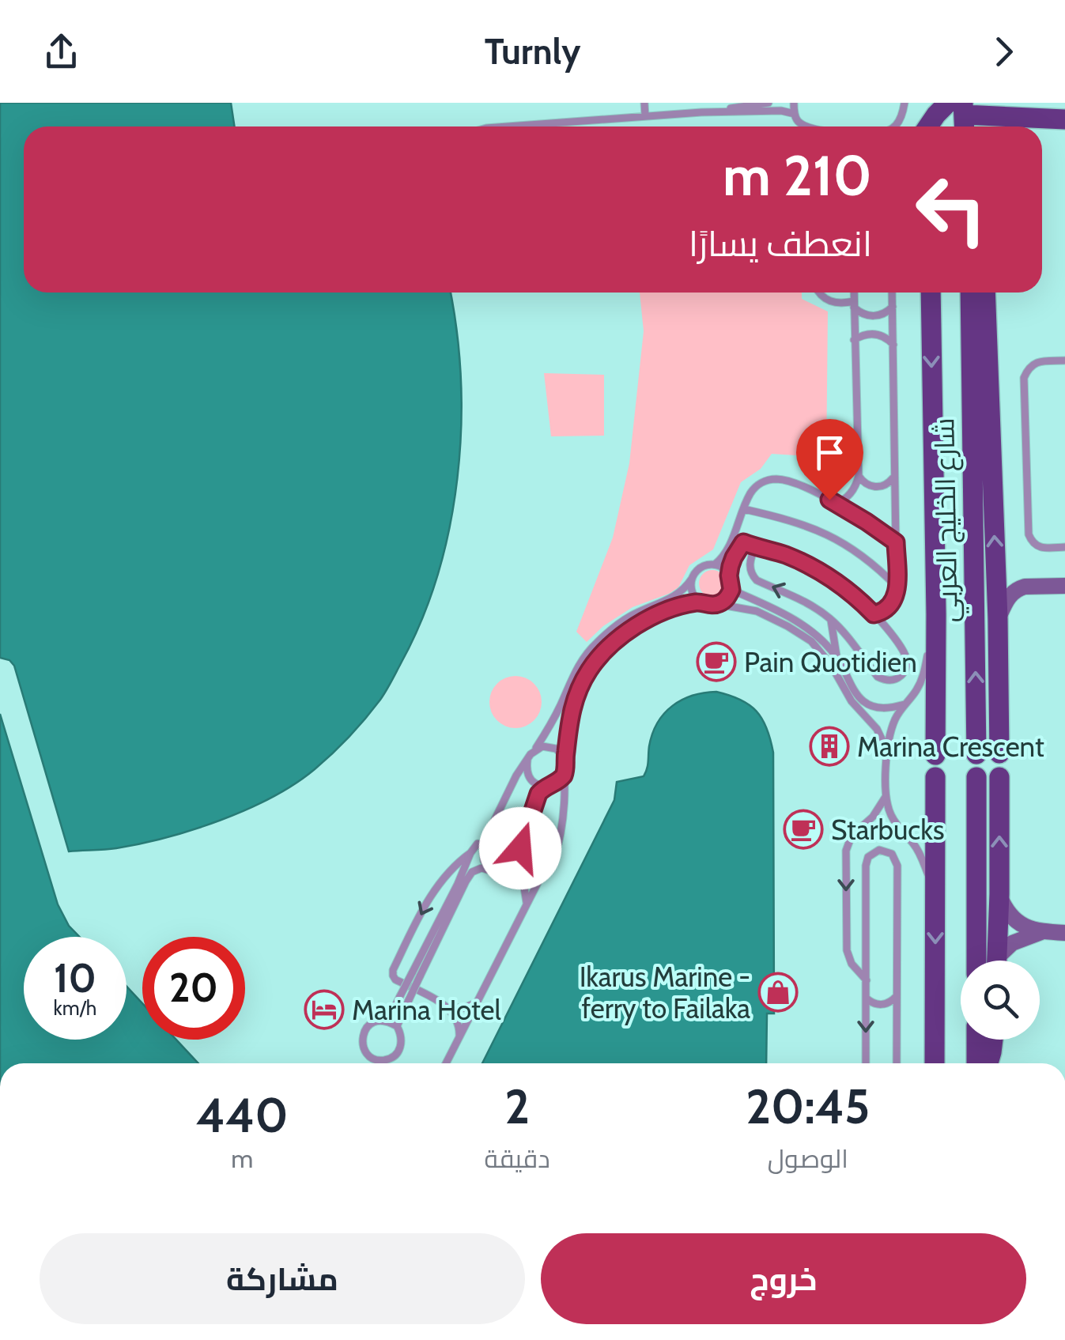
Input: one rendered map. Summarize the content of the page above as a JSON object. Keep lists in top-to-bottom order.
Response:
{
  "streets": {
    "main road": ["شارع الخليج العربي"]
  },
  "places": {
    "cafe": ["Pain Quotidien", "Starbucks"],
    "building": ["Marina Crescent"],
    "shop": ["Ikarus Marine - ferry to Failaka"],
    "hotel": ["Marina Hotel"]
  },
  "page": {
    "header": "Turnly",
    "turn": ["210 m", "انعطف يسارًا"],
    "speed": "10 km/h",
    "limit": "20",
    "eta": [
      "20:45",
      "الوصول",
      "2",
      "دقيقة",
      "440",
      "m"
    ],
    "buttons": ["خروج", "مشاركة"]
  }
}
